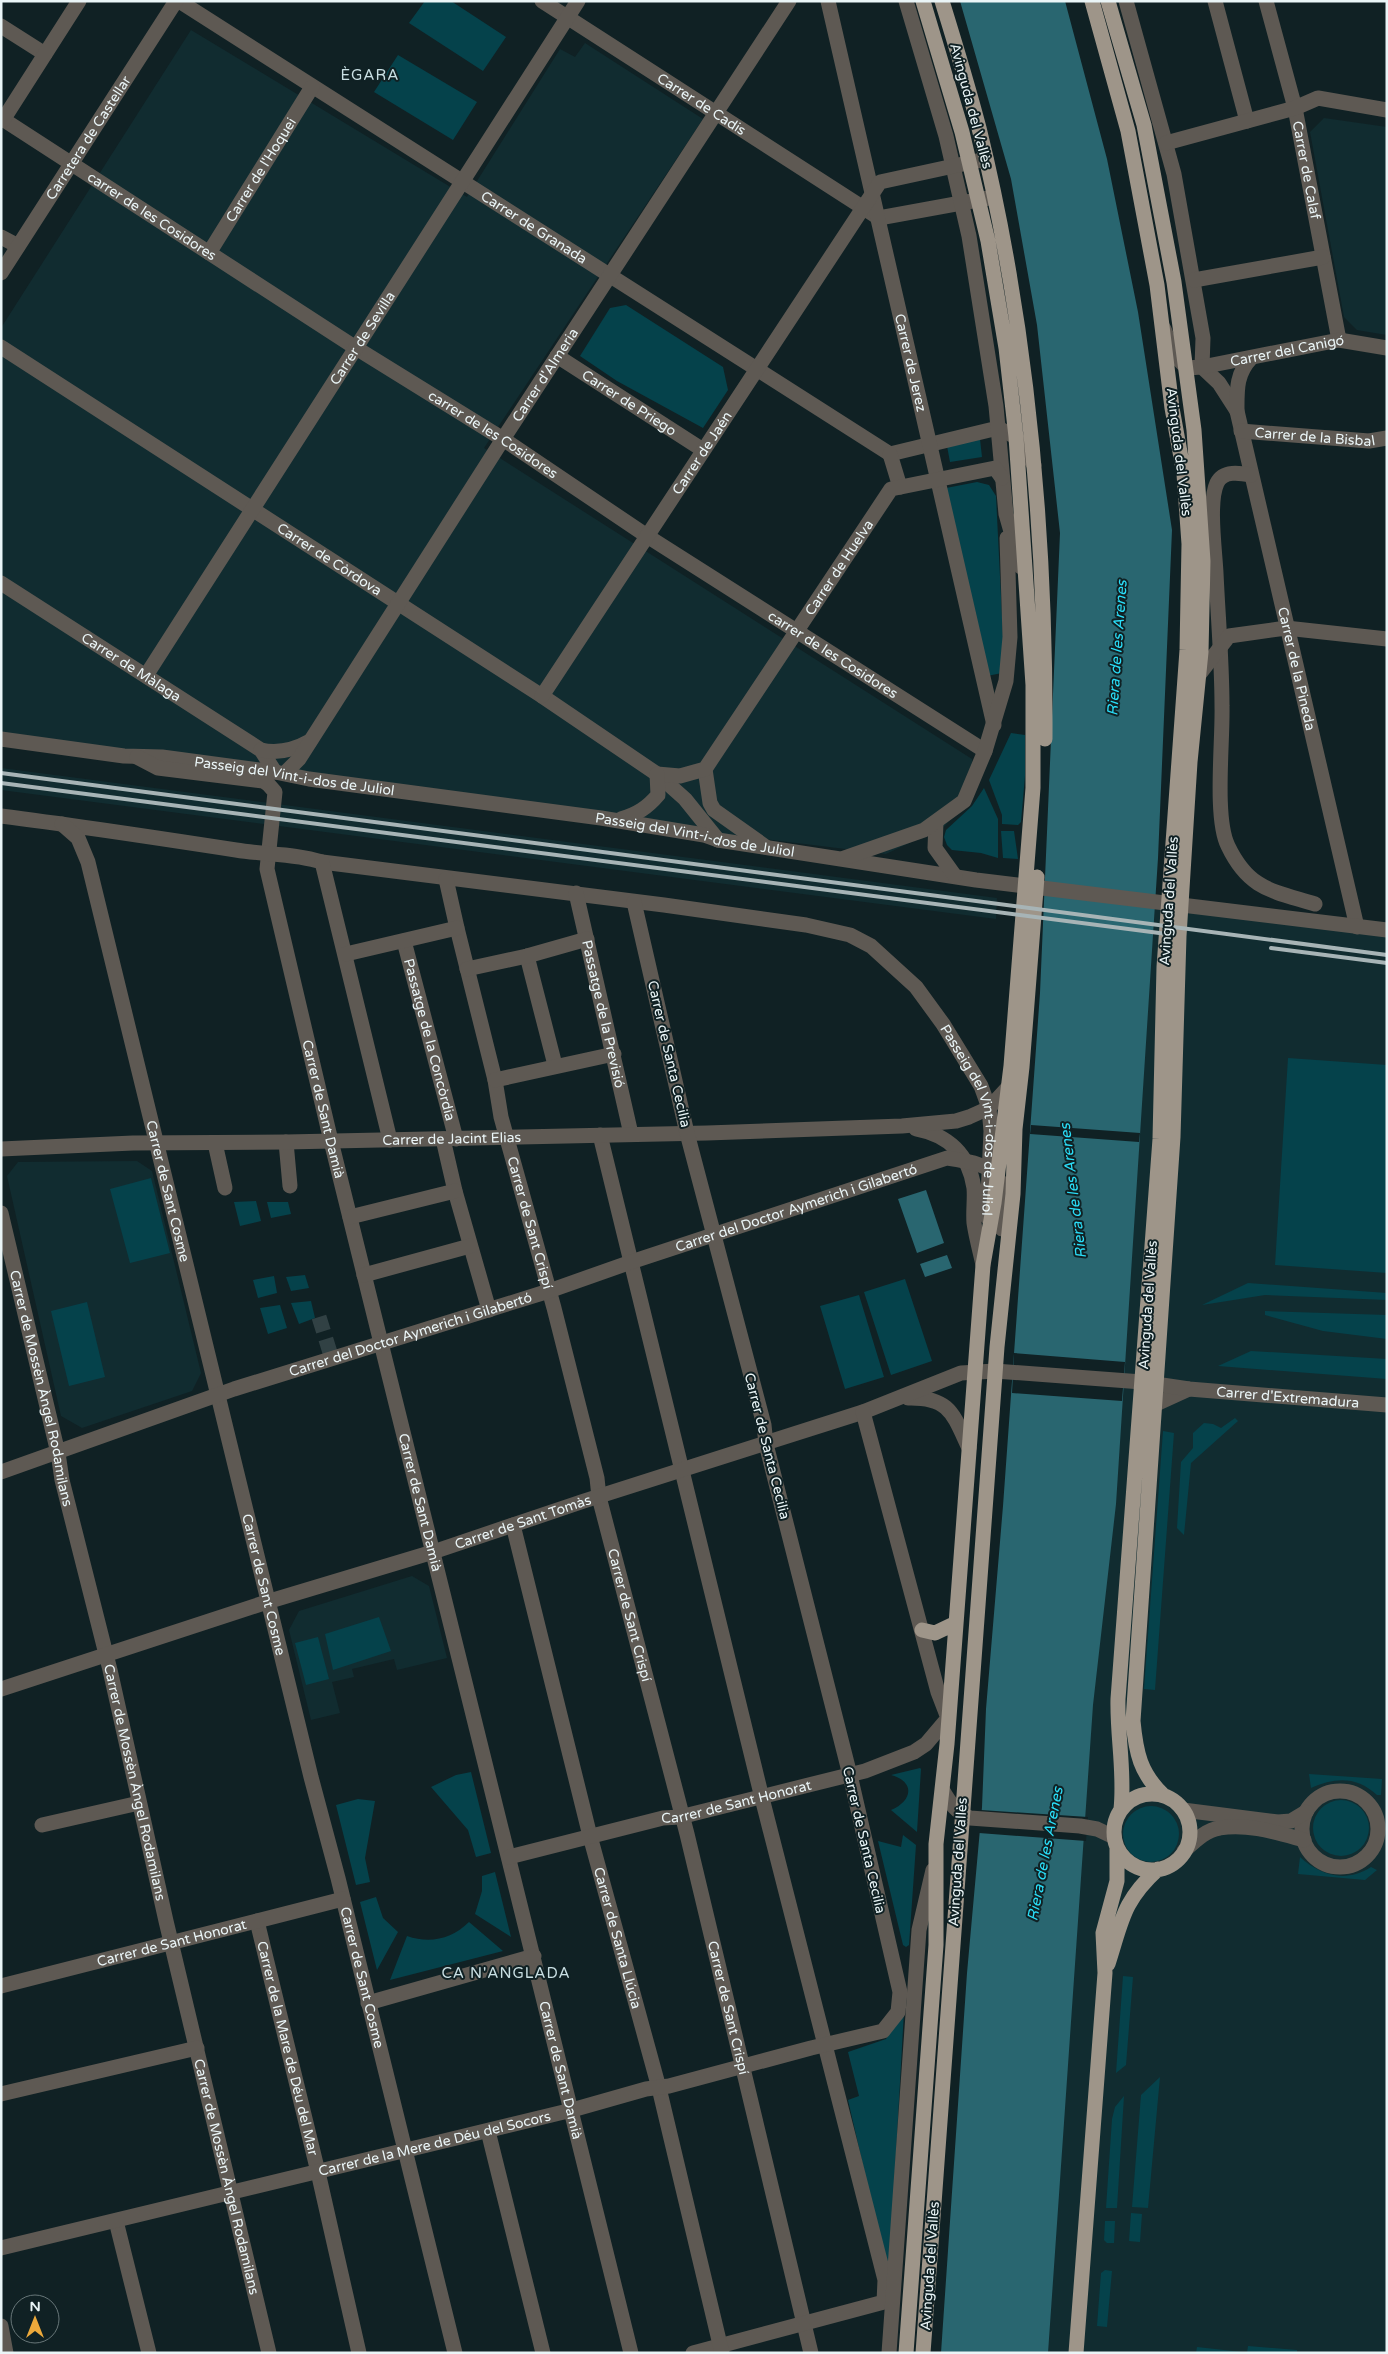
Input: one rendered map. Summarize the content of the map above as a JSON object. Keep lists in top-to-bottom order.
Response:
{
  "streets": {
    "main road": ["Avinguda del Vallès"],
    "street": [
      "Carrer de Cadis",
      "Carretera de Castellar",
      "Carrer de l'Hoquei",
      "Carrer de Calaf",
      "carrer de les Cosidores",
      "Carrer de Granada",
      "Carrer de Sevilla",
      "Carrer del Canigó",
      "Carrer de Jerez",
      "Carrer d'Almeria",
      "Carrer de Priego",
      "Carrer de la Bisbal",
      "Carrer de Jaén",
      "Carrer de Còrdova",
      "Carrer de Huelva",
      "Carrer de Màlaga",
      "Carrer de la Pineda",
      "Passeig del Vint-i-dos de Juliol",
      "Passatge de la Previsió",
      "Passatge de la Concòrdia",
      "Carrer de Santa Cecilia",
      "Carrer de Sant Damià",
      "Carrer de Jacint Elias",
      "Carrer de Sant Cosme",
      "Carrer del Doctor Aymerich i Gilabertó",
      "Carrer de Sant Crispí",
      "Carrer de Mossèn Àngel Rodamilans",
      "Carrer d'Extremadura",
      "Carrer de Sant Tomàs",
      "Carrer de Sant Honorat",
      "Carrer de Santa Llúcia",
      "Carrer de la Mare de Déu del Mar",
      "Carrer de la Mere de Déu del Socors"
    ]
  },
  "crossings": [
    ["Carrer de Cadis", "Carrer de Sevilla"],
    ["Carrer de Cadis", "Carrer de Jerez"],
    ["Carrer de Cadis", "Carrer d'Almeria"],
    ["Carrer de Cadis", "Carrer de Jaén"],
    ["Avinguda del Vallès", "carrer de les Cosidores"],
    ["Avinguda del Vallès", "Carrer del Canigó"],
    ["Avinguda del Vallès", "Carrer de Jerez"],
    ["Avinguda del Vallès", "Carrer de Huelva"],
    ["Avinguda del Vallès", "Carrer de la Pineda"],
    ["Avinguda del Vallès", "Passeig del Vint-i-dos de Juliol"],
    ["Avinguda del Vallès", "Carrer de Jacint Elias"],
    ["Avinguda del Vallès", "Carrer d'Extremadura"],
    ["Avinguda del Vallès", "Carrer de Sant Tomàs"],
    ["Avinguda del Vallès", "Carrer de Sant Honorat"],
    ["Carretera de Castellar", "carrer de les Cosidores"],
    ["Carretera de Castellar", "Carrer de Granada"],
    ["Carrer de l'Hoquei", "carrer de les Cosidores"],
    ["Carrer de l'Hoquei", "Carrer de Granada"],
    ["Carrer de Calaf", "Carrer del Canigó"],
    ["carrer de les Cosidores", "Carrer de Sevilla"],
    ["carrer de les Cosidores", "Carrer d'Almeria"],
    ["carrer de les Cosidores", "Carrer de Jaén"],
    ["carrer de les Cosidores", "Carrer de Huelva"],
    ["Carrer de Granada", "Carrer de Sevilla"],
    ["Carrer de Granada", "Carrer d'Almeria"],
    ["Carrer de Granada", "Carrer de Jaén"],
    ["Carrer de Sevilla", "Carrer de Còrdova"],
    ["Carrer de Sevilla", "Carrer de Màlaga"],
    ["Carrer del Canigó", "Carrer de la Pineda"],
    ["Carrer de Jerez", "Carrer de Huelva"],
    ["Carrer d'Almeria", "Carrer de Priego"],
    ["Carrer d'Almeria", "Carrer de Còrdova"],
    ["Carrer d'Almeria", "Carrer de Màlaga"],
    ["Carrer d'Almeria", "Passeig del Vint-i-dos de Juliol"],
    ["Carrer de Priego", "Carrer de Jaén"],
    ["Carrer de la Bisbal", "Carrer de la Pineda"],
    ["Carrer de Jaén", "Carrer de Còrdova"],
    ["Carrer de Còrdova", "Passeig del Vint-i-dos de Juliol"],
    ["Carrer de Màlaga", "Passeig del Vint-i-dos de Juliol"],
    ["Carrer de la Pineda", "Passeig del Vint-i-dos de Juliol"],
    ["Passeig del Vint-i-dos de Juliol", "Passatge de la Previsió"],
    ["Passeig del Vint-i-dos de Juliol", "Carrer de Santa Cecilia"],
    ["Passeig del Vint-i-dos de Juliol", "Carrer de Sant Damià"],
    ["Passeig del Vint-i-dos de Juliol", "Carrer de Jacint Elias"],
    ["Passeig del Vint-i-dos de Juliol", "Carrer de Sant Cosme"],
    ["Passeig del Vint-i-dos de Juliol", "Carrer de Sant Crispí"],
    ["Passatge de la Previsió", "Carrer de Jacint Elias"],
    ["Passatge de la Concòrdia", "Carrer de Jacint Elias"],
    ["Passatge de la Concòrdia", "Carrer del Doctor Aymerich i Gilabertó"],
    ["Carrer de Santa Cecilia", "Carrer de Jacint Elias"],
    ["Carrer de Santa Cecilia", "Carrer del Doctor Aymerich i Gilabertó"],
    ["Carrer de Santa Cecilia", "Carrer de Sant Tomàs"],
    ["Carrer de Santa Cecilia", "Carrer de Sant Honorat"],
    ["Carrer de Santa Cecilia", "Carrer de la Mere de Déu del Socors"],
    ["Carrer de Sant Damià", "Carrer de Jacint Elias"],
    ["Carrer de Sant Damià", "Carrer del Doctor Aymerich i Gilabertó"],
    ["Carrer de Sant Damià", "Carrer de Sant Tomàs"],
    ["Carrer de Sant Damià", "Carrer de Sant Honorat"],
    ["Carrer de Sant Damià", "Carrer de la Mere de Déu del Socors"],
    ["Carrer de Jacint Elias", "Carrer de Sant Cosme"],
    ["Carrer de Jacint Elias", "Carrer del Doctor Aymerich i Gilabertó"],
    ["Carrer de Jacint Elias", "Carrer de Sant Crispí"],
    ["Carrer de Sant Cosme", "Carrer del Doctor Aymerich i Gilabertó"],
    ["Carrer de Sant Cosme", "Carrer de Sant Tomàs"],
    ["Carrer de Sant Cosme", "Carrer de Sant Honorat"],
    ["Carrer de Sant Cosme", "Carrer de la Mere de Déu del Socors"],
    ["Carrer del Doctor Aymerich i Gilabertó", "Carrer de Sant Crispí"],
    ["Carrer del Doctor Aymerich i Gilabertó", "Carrer de Mossèn Àngel Rodamilans"],
    ["Carrer de Sant Crispí", "Carrer de Sant Tomàs"],
    ["Carrer de Sant Crispí", "Carrer de Sant Honorat"],
    ["Carrer de Sant Crispí", "Carrer de la Mere de Déu del Socors"],
    ["Carrer de Mossèn Àngel Rodamilans", "Carrer de Sant Tomàs"],
    ["Carrer de Mossèn Àngel Rodamilans", "Carrer de Sant Honorat"],
    ["Carrer de Mossèn Àngel Rodamilans", "Carrer de la Mere de Déu del Socors"],
    ["Carrer de Sant Tomàs", "Carrer de Santa Llúcia"],
    ["Carrer de Sant Honorat", "Carrer de Santa Llúcia"],
    ["Carrer de Sant Honorat", "Carrer de la Mare de Déu del Mar"],
    ["Carrer de Santa Llúcia", "Carrer de la Mere de Déu del Socors"],
    ["Carrer de la Mare de Déu del Mar", "Carrer de la Mere de Déu del Socors"]
  ],
  "districts": ["ÈGARA", "CA N'ANGLADA"],
  "water": ["Riera de les Arenes"],
  "north": "top"
}
